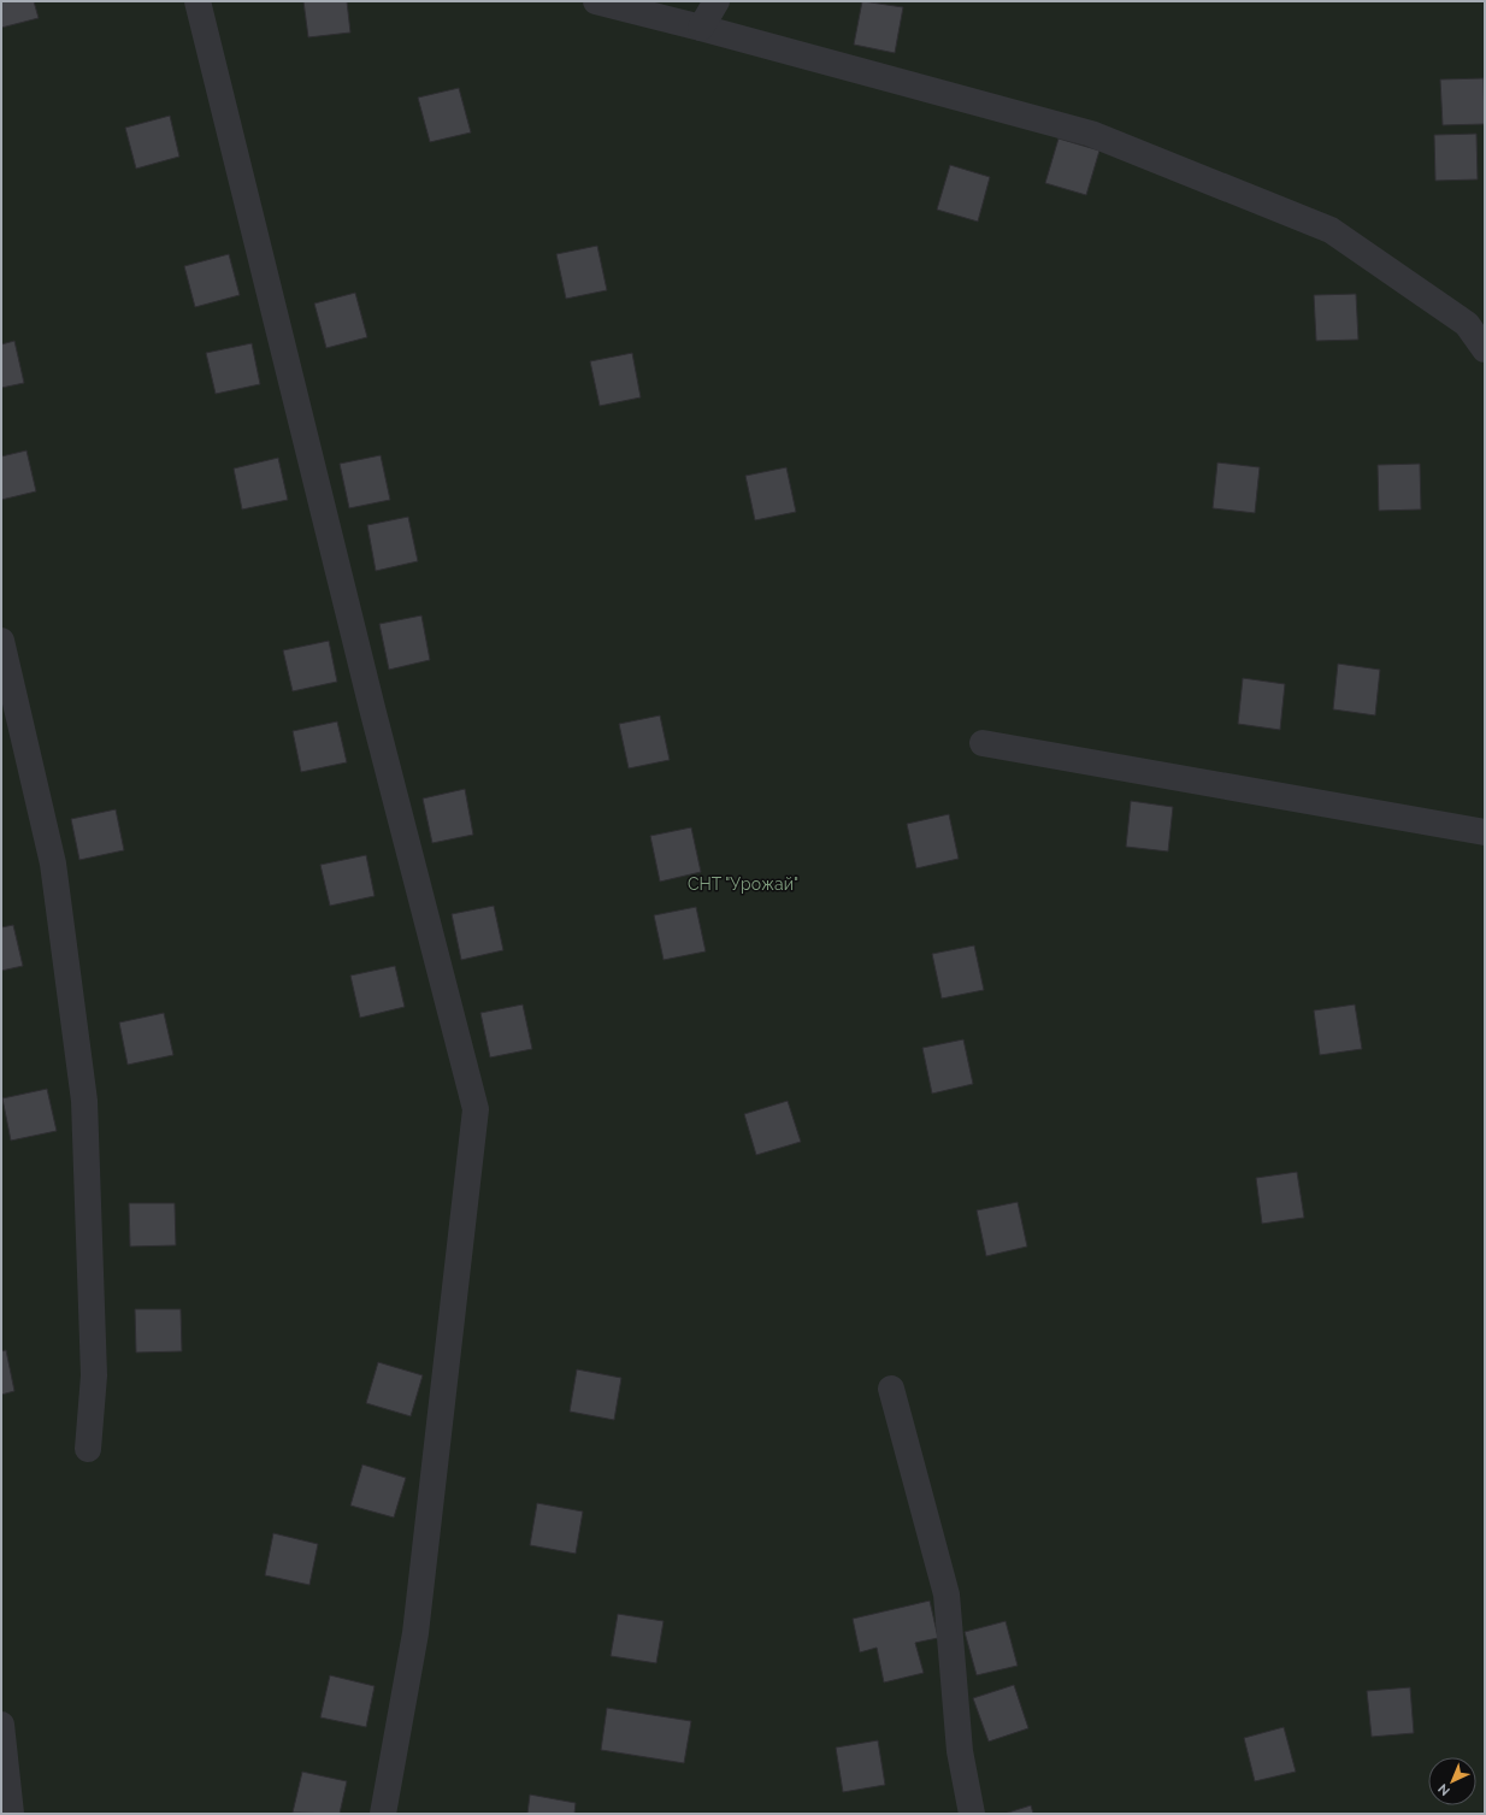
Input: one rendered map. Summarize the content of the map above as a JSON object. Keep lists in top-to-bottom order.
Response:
{
  "parks": ["СНТ \"Урожай\""],
  "north": "bottom left"
}
